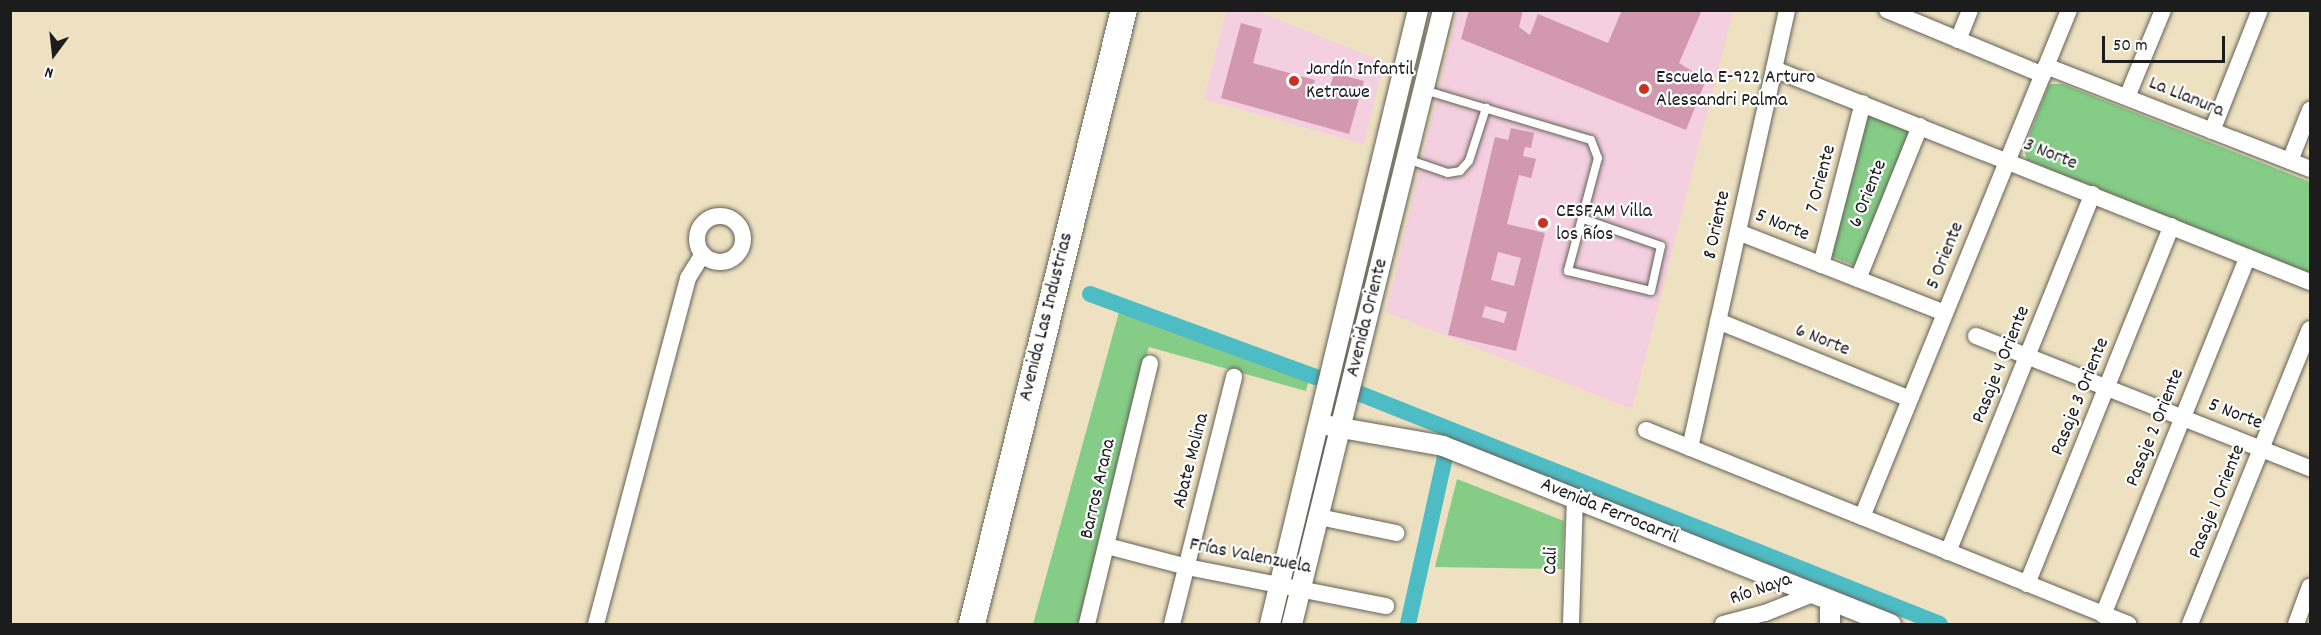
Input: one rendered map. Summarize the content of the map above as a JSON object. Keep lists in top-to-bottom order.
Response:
{
  "streets": {
    "main road": ["Avenida Las Industrias"],
    "street": [
      "La Llanura",
      "3 Norte",
      "7 Oriente",
      "6 Oriente",
      "8 Oriente",
      "5 Norte",
      "5 Oriente",
      "Avenida Oriente",
      "6 Norte",
      "Pasaje 4 Oriente",
      "Pasaje 3 Oriente",
      "Pasaje 2 Oriente",
      "Abate Molina",
      "Barros Arana",
      "Pasaje 1 Oriente",
      "Avenida Ferrocarril",
      "Frías Valenzuela",
      "Cali",
      "Río Naya"
    ]
  },
  "crossings": [
    ["La Llanura", "5 Oriente"],
    ["3 Norte", "7 Oriente"],
    ["3 Norte", "6 Oriente"],
    ["3 Norte", "8 Oriente"],
    ["3 Norte", "5 Oriente"],
    ["3 Norte", "Pasaje 4 Oriente"],
    ["3 Norte", "Pasaje 3 Oriente"],
    ["3 Norte", "Pasaje 2 Oriente"],
    ["7 Oriente", "5 Norte"],
    ["6 Oriente", "5 Norte"],
    ["8 Oriente", "5 Norte"],
    ["8 Oriente", "6 Norte"],
    ["5 Norte", "5 Oriente"],
    ["5 Norte", "Pasaje 4 Oriente"],
    ["5 Norte", "Pasaje 3 Oriente"],
    ["5 Norte", "Pasaje 2 Oriente"],
    ["5 Norte", "Pasaje 1 Oriente"],
    ["5 Oriente", "6 Norte"],
    ["Avenida Oriente", "Avenida Ferrocarril"],
    ["Avenida Oriente", "Frías Valenzuela"],
    ["Abate Molina", "Frías Valenzuela"],
    ["Barros Arana", "Frías Valenzuela"],
    ["Avenida Ferrocarril", "Cali"],
    ["Avenida Ferrocarril", "Río Naya"]
  ],
  "places": ["Jardín Infantil Ketrawe", "Escuela E-922 Arturo Alessandri Palma", "CESFAM Villa los Ríos"],
  "scale_bar": "50 m",
  "north": "bottom"
}
